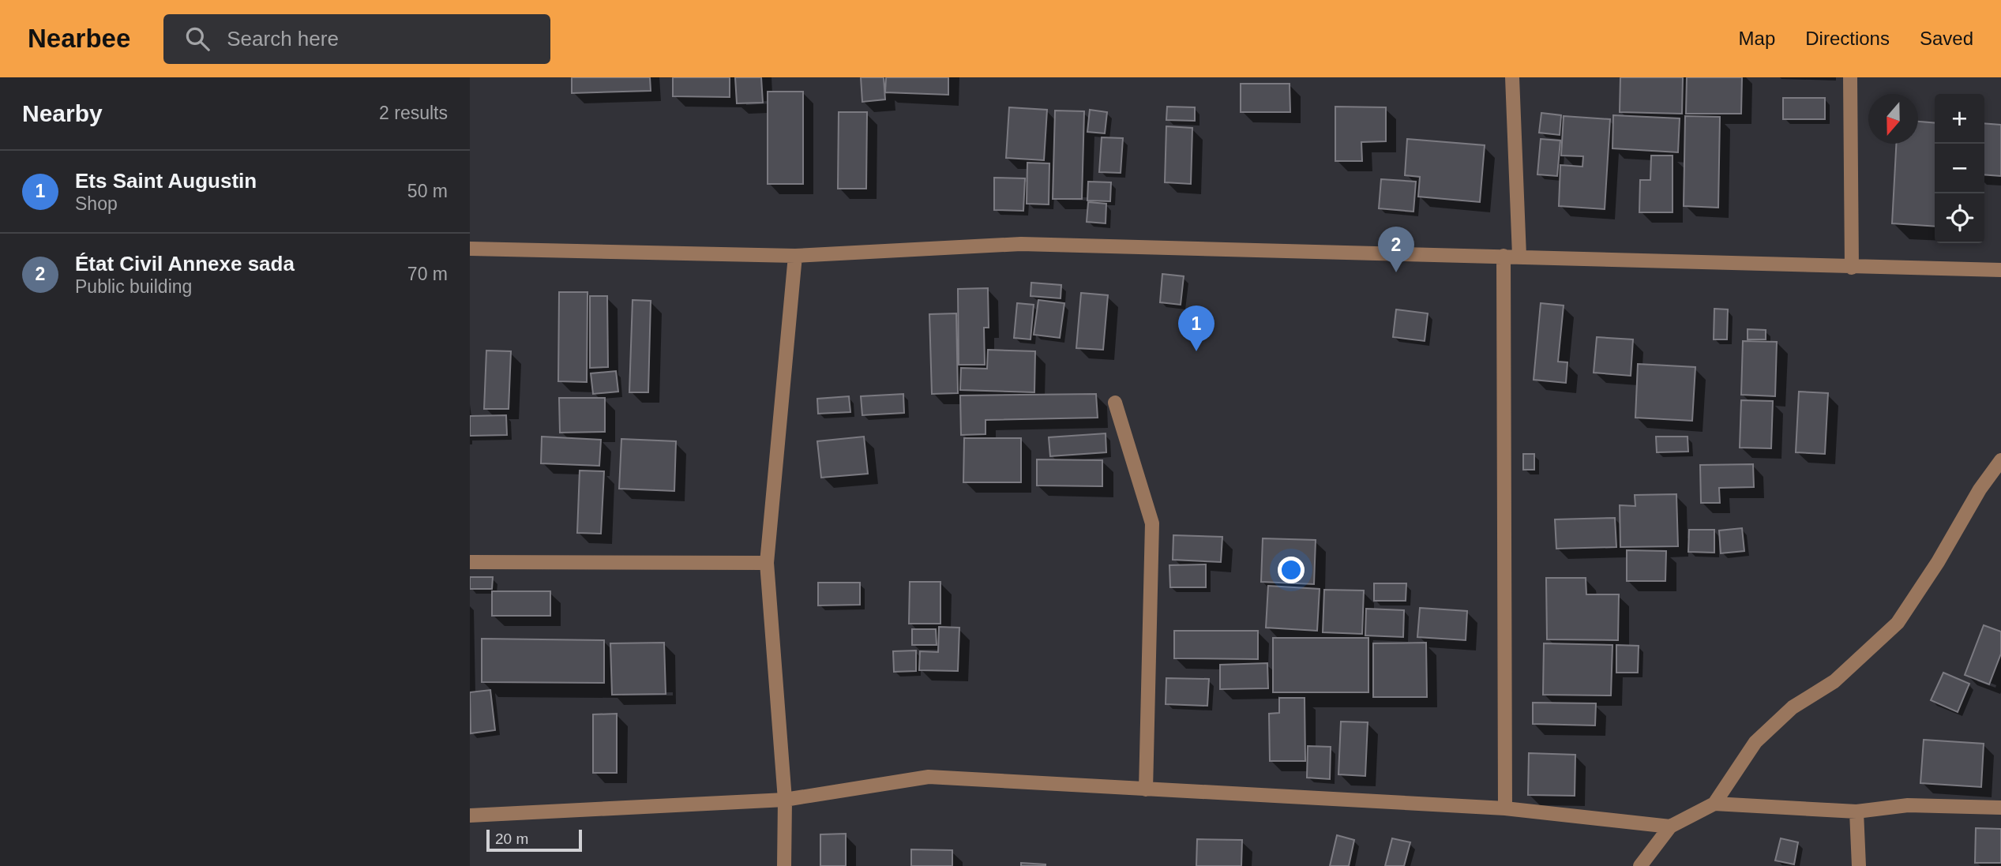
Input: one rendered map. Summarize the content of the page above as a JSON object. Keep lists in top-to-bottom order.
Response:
{
  "scale_bar": "20 m",
  "north": "bottom",
  "page": {
    "header": "Nearbee",
    "search": "Search here",
    "nav": ["Map", "Directions", "Saved"],
    "heading": ["Nearby", "2 results"],
    "map_buttons": ["+", "−"],
    "list": [
      {
        "mark": "1",
        "name": "Ets Saint Augustin",
        "note": "Shop",
        "value": "50 m"
      },
      {
        "mark": "2",
        "name": "État Civil Annexe sada",
        "note": "Public building",
        "value": "70 m"
      }
    ],
    "pins": ["2", "1"],
    "scale": "20 m"
  }
}
